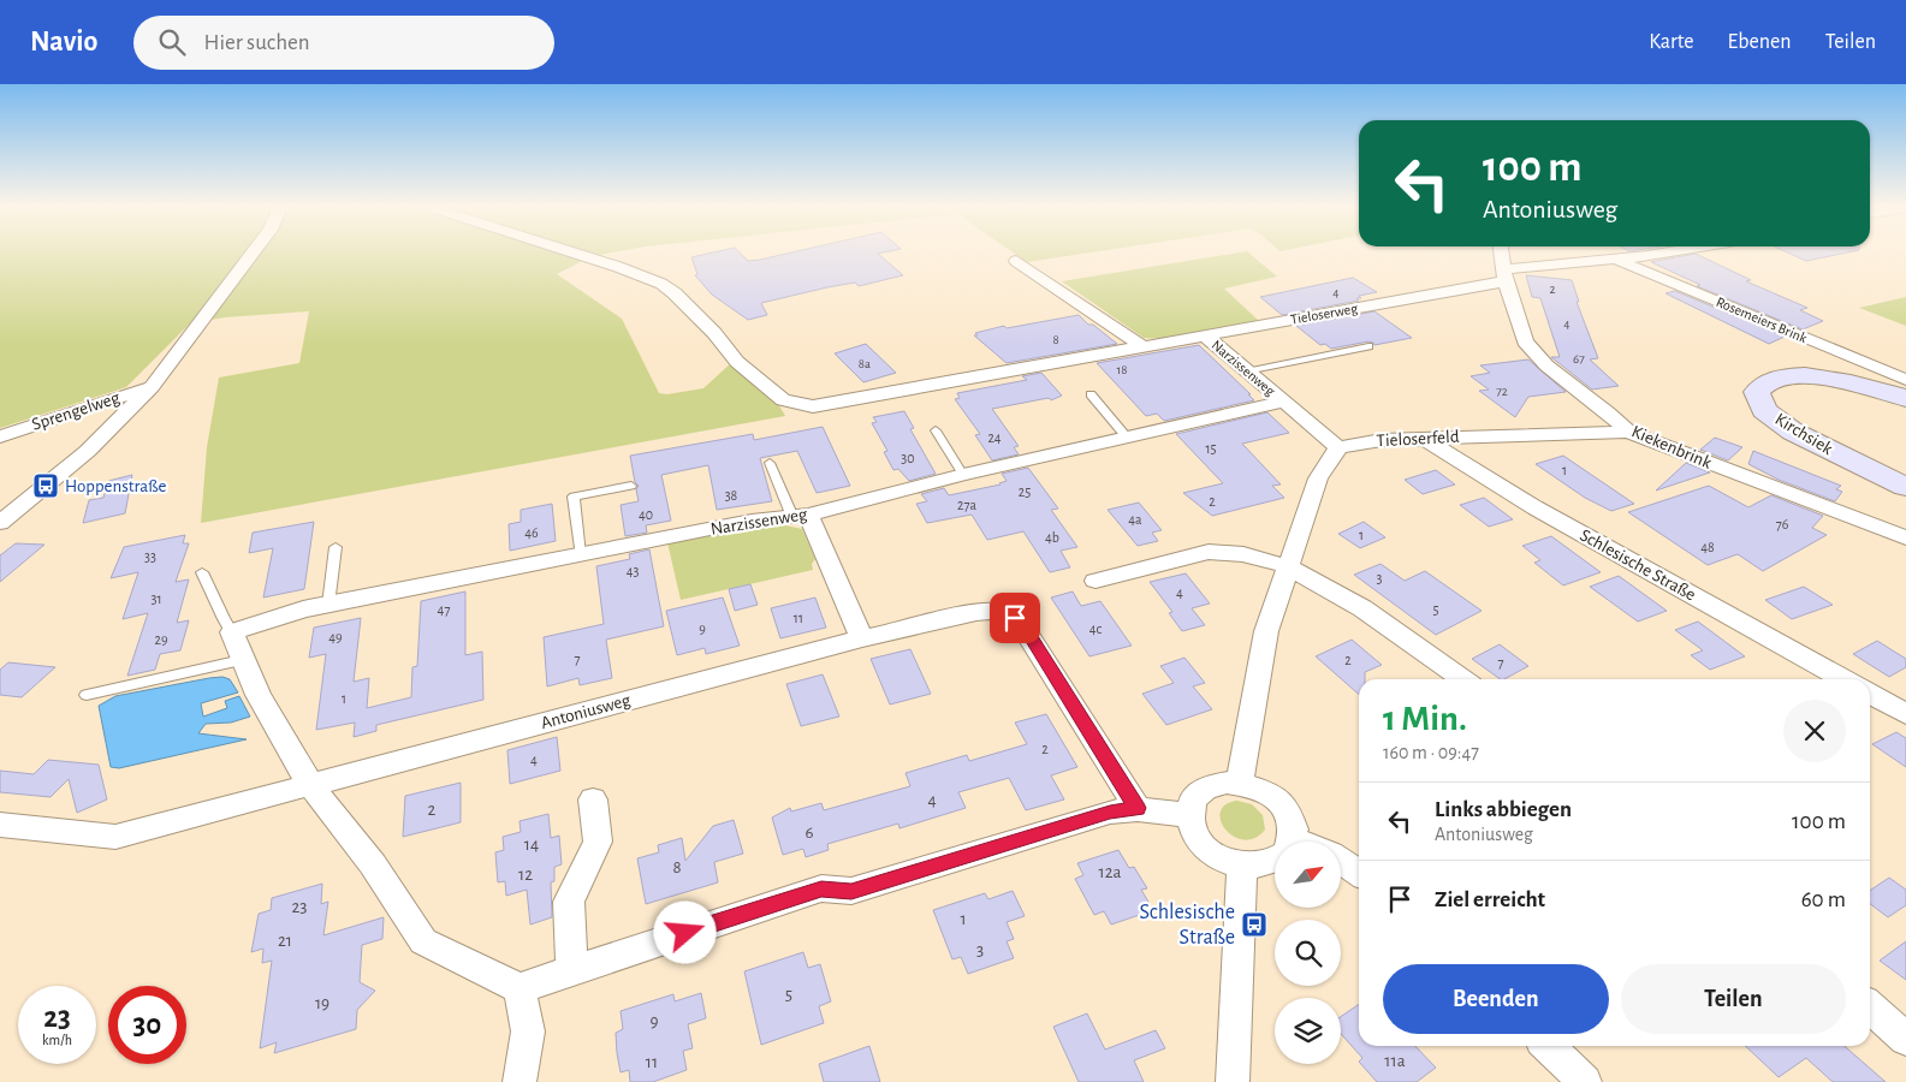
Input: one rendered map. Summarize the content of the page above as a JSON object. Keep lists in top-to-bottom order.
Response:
{
  "streets": {
    "main road": ["Kirchsiek"],
    "street": [
      "Tieloserweg",
      "Rosemeiers Brink",
      "Narzissenweg",
      "Sprengelweg",
      "Tieloserfeld",
      "Kiekenbrink",
      "Schlesische Straße",
      "Antoniusweg"
    ]
  },
  "crossings": [
    ["Tieloserweg", "Rosemeiers Brink"],
    ["Tieloserweg", "Narzissenweg"],
    ["Tieloserweg", "Kiekenbrink"],
    ["Narzissenweg", "Tieloserfeld"],
    ["Tieloserfeld", "Kiekenbrink"],
    ["Tieloserfeld", "Schlesische Straße"]
  ],
  "places": {
    "bus stop": ["Hoppenstraße", "Schlesische Straße"]
  },
  "house_numbers": [
    "2",
    "4",
    "4",
    "8",
    "67",
    "8a",
    "18",
    "72",
    "24",
    "15",
    "30",
    "1",
    "25",
    "38",
    "2",
    "27a",
    "40",
    "4a",
    "76",
    "46",
    "1",
    "4b",
    "48",
    "33",
    "43",
    "3",
    "4",
    "31",
    "47",
    "5",
    "11",
    "9",
    "4c",
    "49",
    "29",
    "7",
    "2",
    "7",
    "1",
    "2",
    "4",
    "4",
    "2",
    "6",
    "14",
    "8",
    "12a",
    "12",
    "23",
    "1",
    "21",
    "3",
    "5",
    "19",
    "9",
    "11a",
    "11"
  ],
  "north": "top right",
  "page": {
    "header": "Navio",
    "search": "Hier suchen",
    "nav": ["Karte", "Ebenen", "Teilen"],
    "turn": ["100 m", "Antoniusweg"],
    "heading": ["1 Min.", "160 m · 09:47"],
    "list": [
      {
        "name": "Links abbiegen",
        "note": "Antoniusweg",
        "value": "100 m"
      },
      {
        "name": "Ziel erreicht",
        "value": "60 m"
      }
    ],
    "buttons": ["Beenden", "Teilen"],
    "speed": "23 km/h",
    "limit": "30"
  }
}
